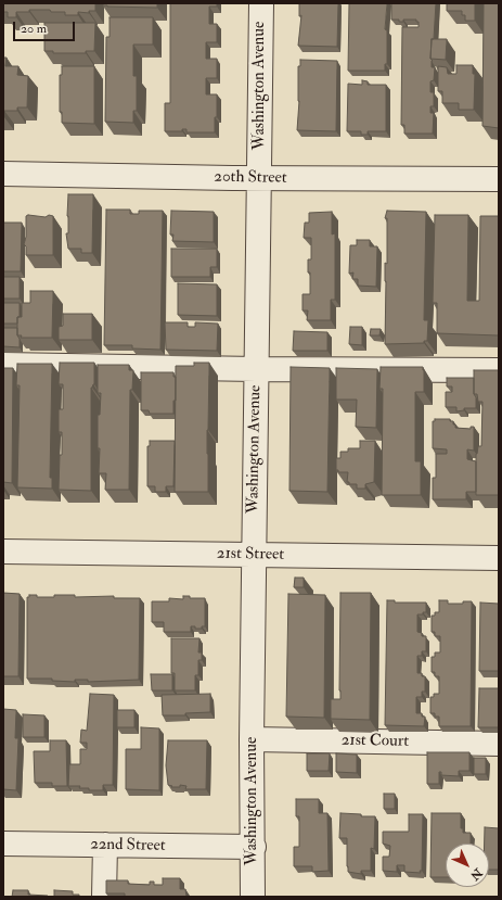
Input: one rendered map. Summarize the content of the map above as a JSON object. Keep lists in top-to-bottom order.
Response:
{
  "streets": {
    "street": [
      "Washington Avenue",
      "20th Street",
      "21st Street",
      "21st Court",
      "22nd Street"
    ]
  },
  "crossings": [
    ["Washington Avenue", "20th Street"],
    ["Washington Avenue", "21st Street"],
    ["Washington Avenue", "21st Court"],
    ["Washington Avenue", "22nd Street"]
  ],
  "scale_bar": "20 m",
  "north": "bottom right"
}
